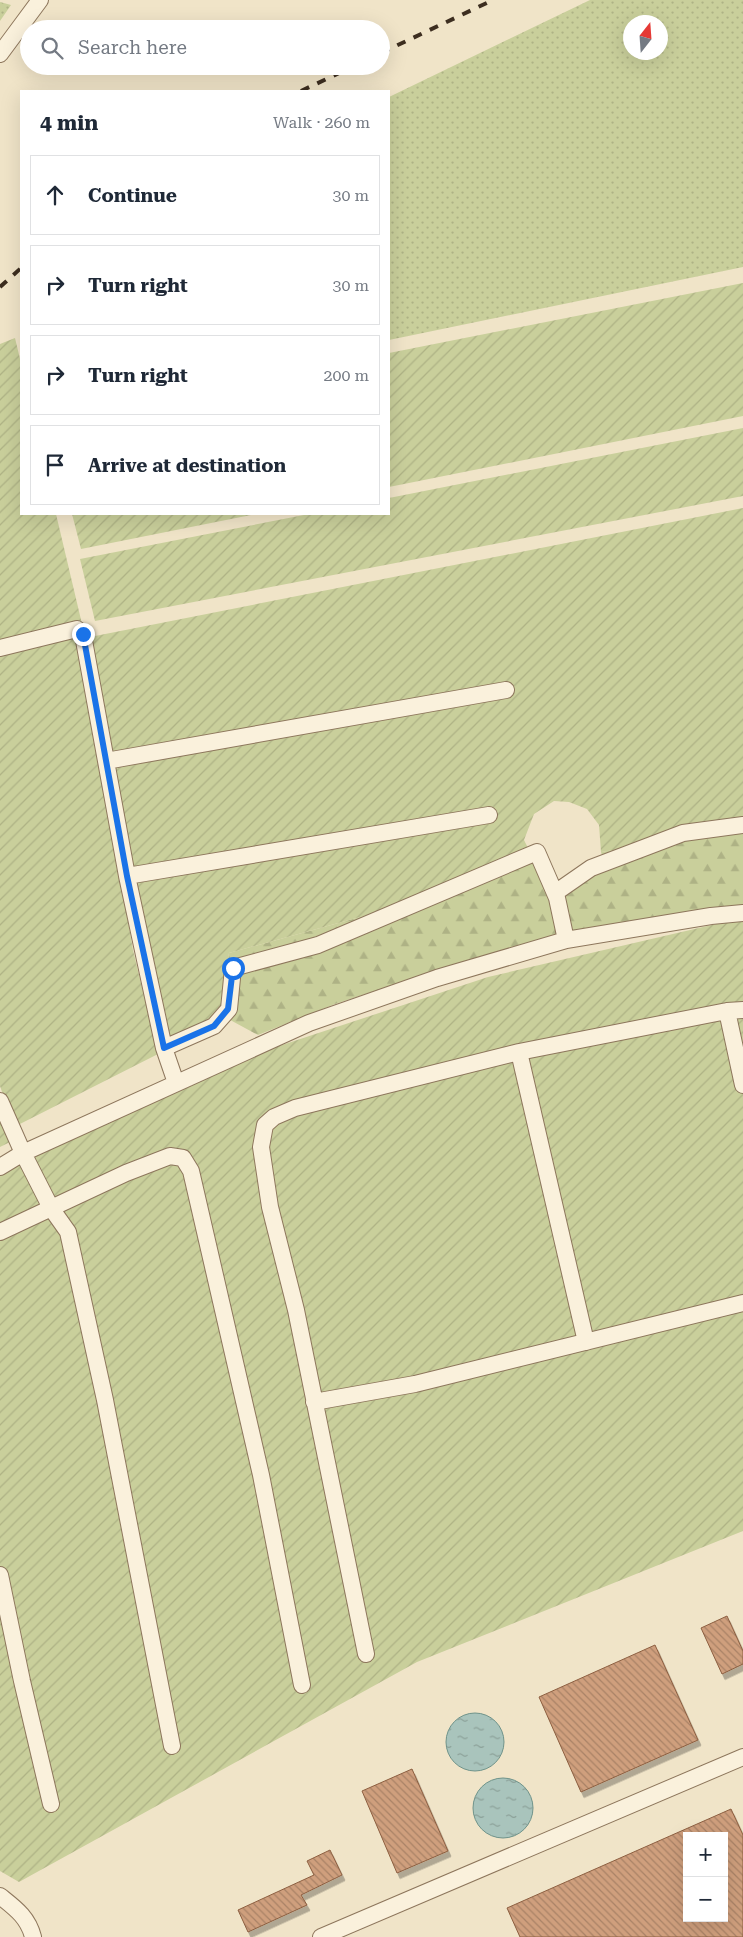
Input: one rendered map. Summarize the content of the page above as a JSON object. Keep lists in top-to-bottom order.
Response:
{
  "north": "top",
  "page": {
    "search": "Search here",
    "heading": ["4 min", "Walk · 260 m"],
    "list": [
      ["Continue", "30 m"],
      ["Turn right", "30 m"],
      ["Turn right", "200 m"],
      "Arrive at destination"
    ],
    "map_buttons": ["+", "−"]
  }
}
